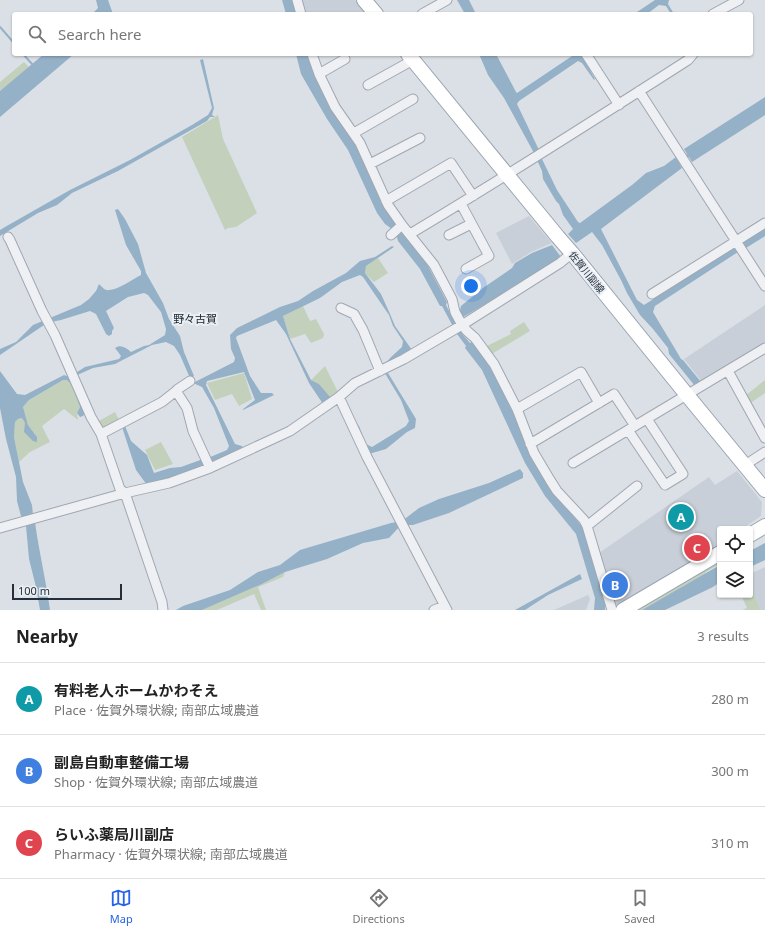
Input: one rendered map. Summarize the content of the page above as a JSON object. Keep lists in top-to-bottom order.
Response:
{
  "streets": {
    "main road": ["佐賀川副線"]
  },
  "districts": ["野々古賀"],
  "scale_bar": "100 m",
  "page": {
    "search": "Search here",
    "pins": ["A", "C", "B"],
    "scale": "100 m",
    "heading": ["Nearby", "3 results"],
    "list": [
      {
        "mark": "A",
        "name": "有料老人ホームかわそえ",
        "note": "Place · 佐賀外環状線; 南部広域農道",
        "value": "280 m"
      },
      {
        "mark": "B",
        "name": "副島自動車整備工場",
        "note": "Shop · 佐賀外環状線; 南部広域農道",
        "value": "300 m"
      },
      {
        "mark": "C",
        "name": "らいふ薬局川副店",
        "note": "Pharmacy · 佐賀外環状線; 南部広域農道",
        "value": "310 m"
      }
    ],
    "nav": ["Map", "Directions", "Saved"]
  }
}
